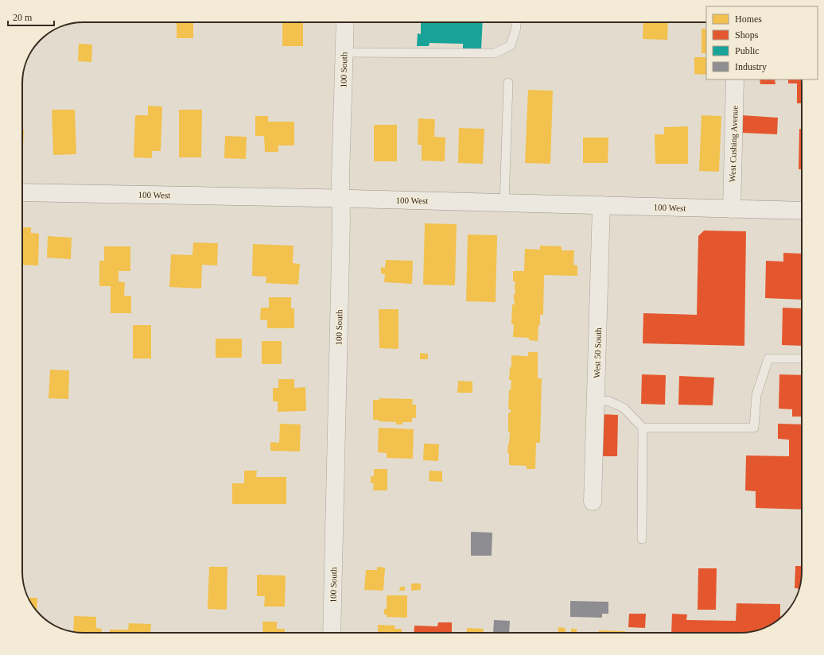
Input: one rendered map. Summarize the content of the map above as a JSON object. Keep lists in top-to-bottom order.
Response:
{
  "streets": {
    "street": [
      "100 South",
      "West Cushing Avenue",
      "100 West",
      "West 50 South"
    ]
  },
  "crossings": [
    ["100 South", "100 West"],
    ["West Cushing Avenue", "100 West"],
    ["100 West", "West 50 South"]
  ],
  "legend": [
    "Homes",
    "Shops",
    "Public",
    "Industry"
  ],
  "scale_bar": "20 m"
}
